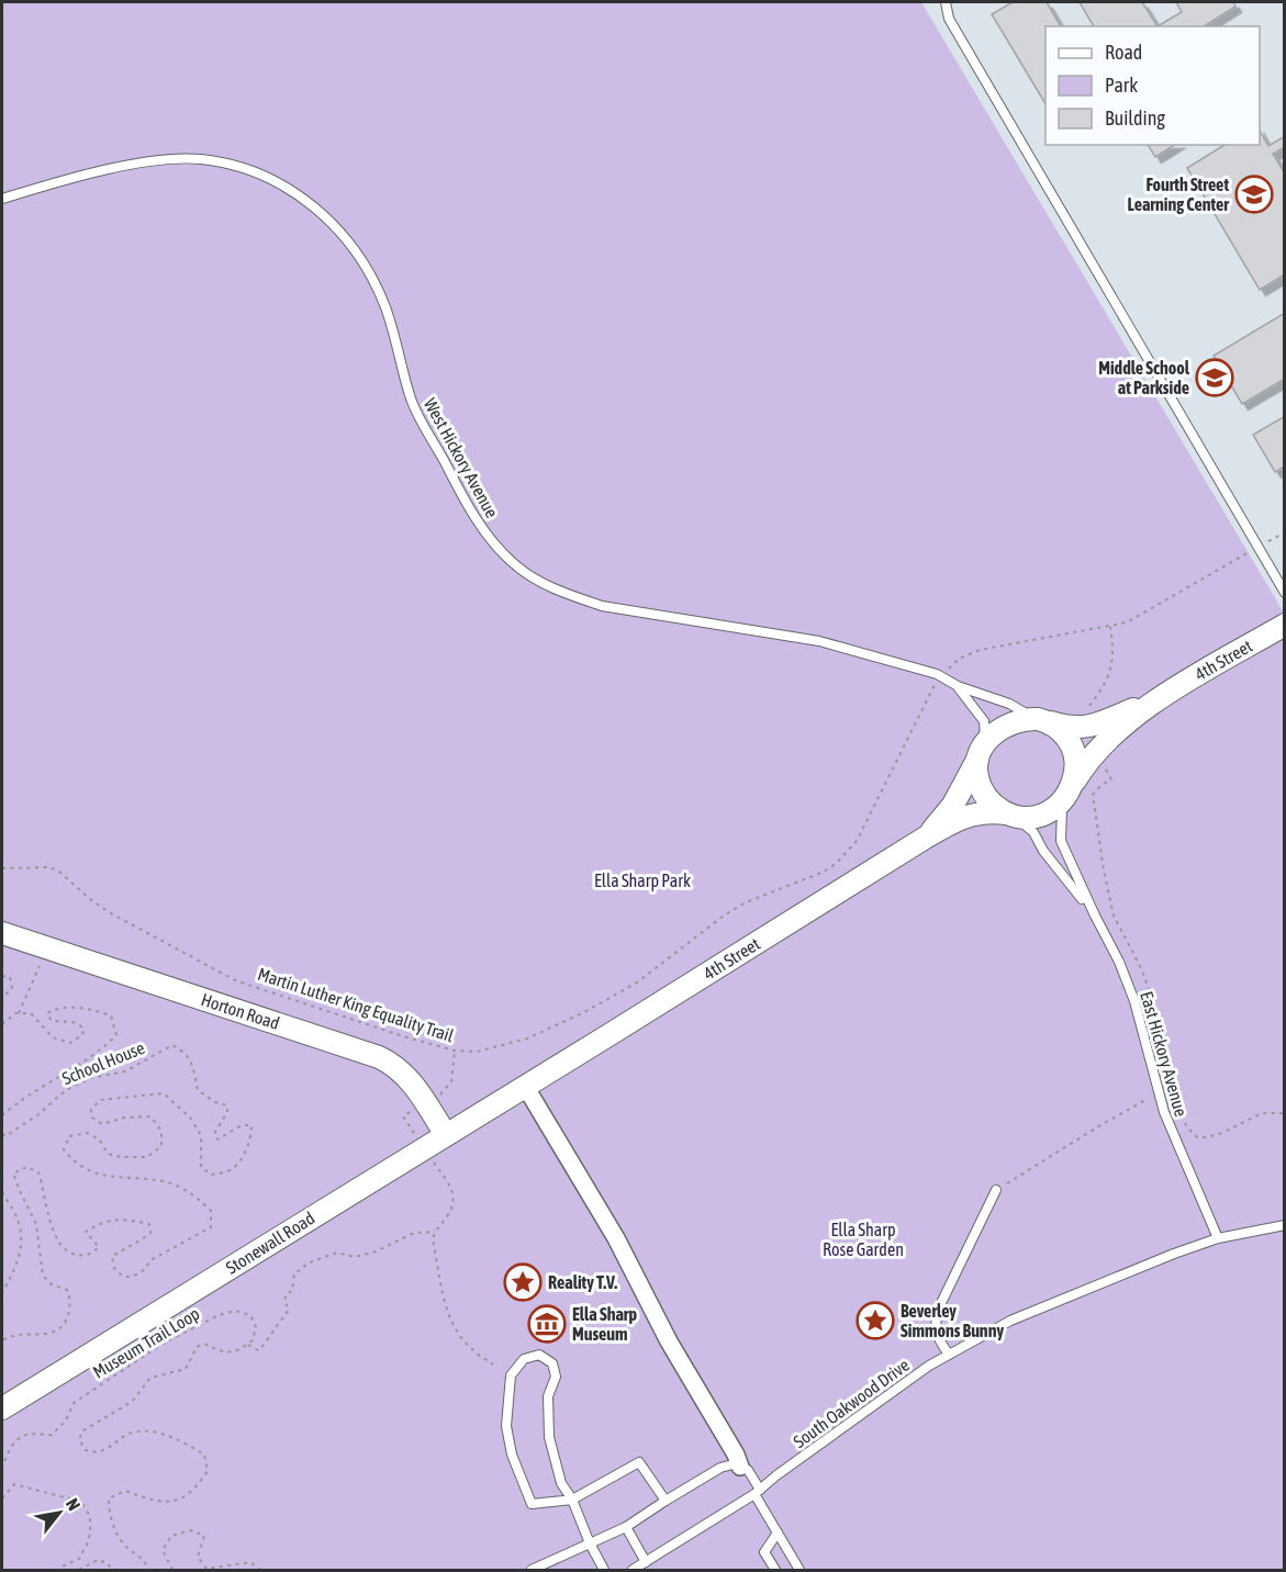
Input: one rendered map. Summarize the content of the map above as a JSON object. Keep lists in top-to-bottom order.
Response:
{
  "streets": {
    "street": ["4th Street", "Horton Road", "Stonewall Road"],
    "lane": ["West Hickory Avenue", "East Hickory Avenue", "South Oakwood Drive"],
    "path": ["Martin Luther King Equality Trail", "School House", "Museum Trail Loop"]
  },
  "crossings": [
    ["West Hickory Avenue", "4th Street"],
    ["West Hickory Avenue", "East Hickory Avenue"],
    ["4th Street", "East Hickory Avenue"],
    ["4th Street", "Stonewall Road"],
    ["Horton Road", "Stonewall Road"],
    ["East Hickory Avenue", "South Oakwood Drive"]
  ],
  "parks": ["Ella Sharp Park", "Ella Sharp Rose Garden"],
  "places": {
    "school or university": ["Fourth Street Learning Center", "Middle School at Parkside"],
    "place": ["Reality T.V.", "Beverley Simmons Bunny"],
    "museum": ["Ella Sharp Museum"]
  },
  "legend": ["Road", "Park", "Building"],
  "north": "top right"
}
